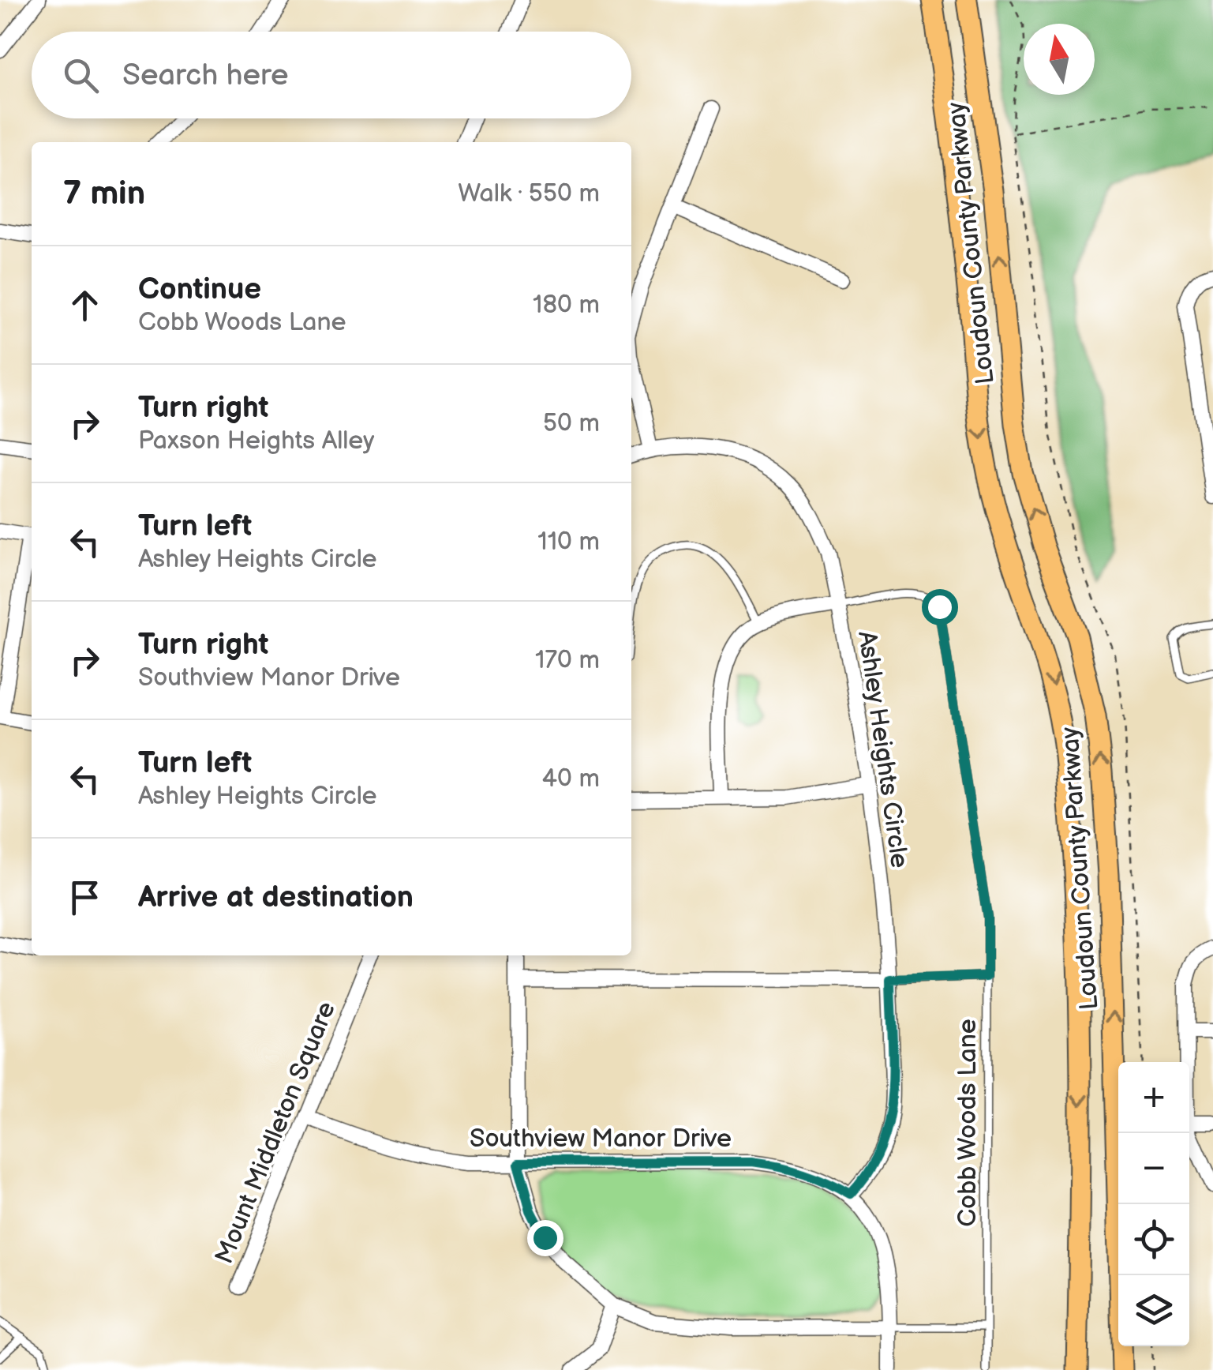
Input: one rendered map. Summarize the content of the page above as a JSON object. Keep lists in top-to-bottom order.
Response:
{
  "streets": {
    "main road": ["Loudoun County Parkway"],
    "street": ["Ashley Heights Circle", "Mount Middleton Square", "Southview Manor Drive"],
    "lane": ["Cobb Woods Lane"]
  },
  "crossings": [
    ["Ashley Heights Circle", "Cobb Woods Lane"],
    ["Ashley Heights Circle", "Southview Manor Drive"],
    ["Mount Middleton Square", "Southview Manor Drive"]
  ],
  "north": "top",
  "page": {
    "search": "Search here",
    "heading": ["7 min", "Walk · 550 m"],
    "list": [
      ["Continue", "Cobb Woods Lane", "180 m"],
      ["Turn right", "Paxson Heights Alley", "50 m"],
      ["Turn left", "Ashley Heights Circle", "110 m"],
      ["Turn right", "Southview Manor Drive", "170 m"],
      ["Turn left", "Ashley Heights Circle", "40 m"],
      "Arrive at destination"
    ],
    "map_buttons": ["+", "−"]
  }
}
